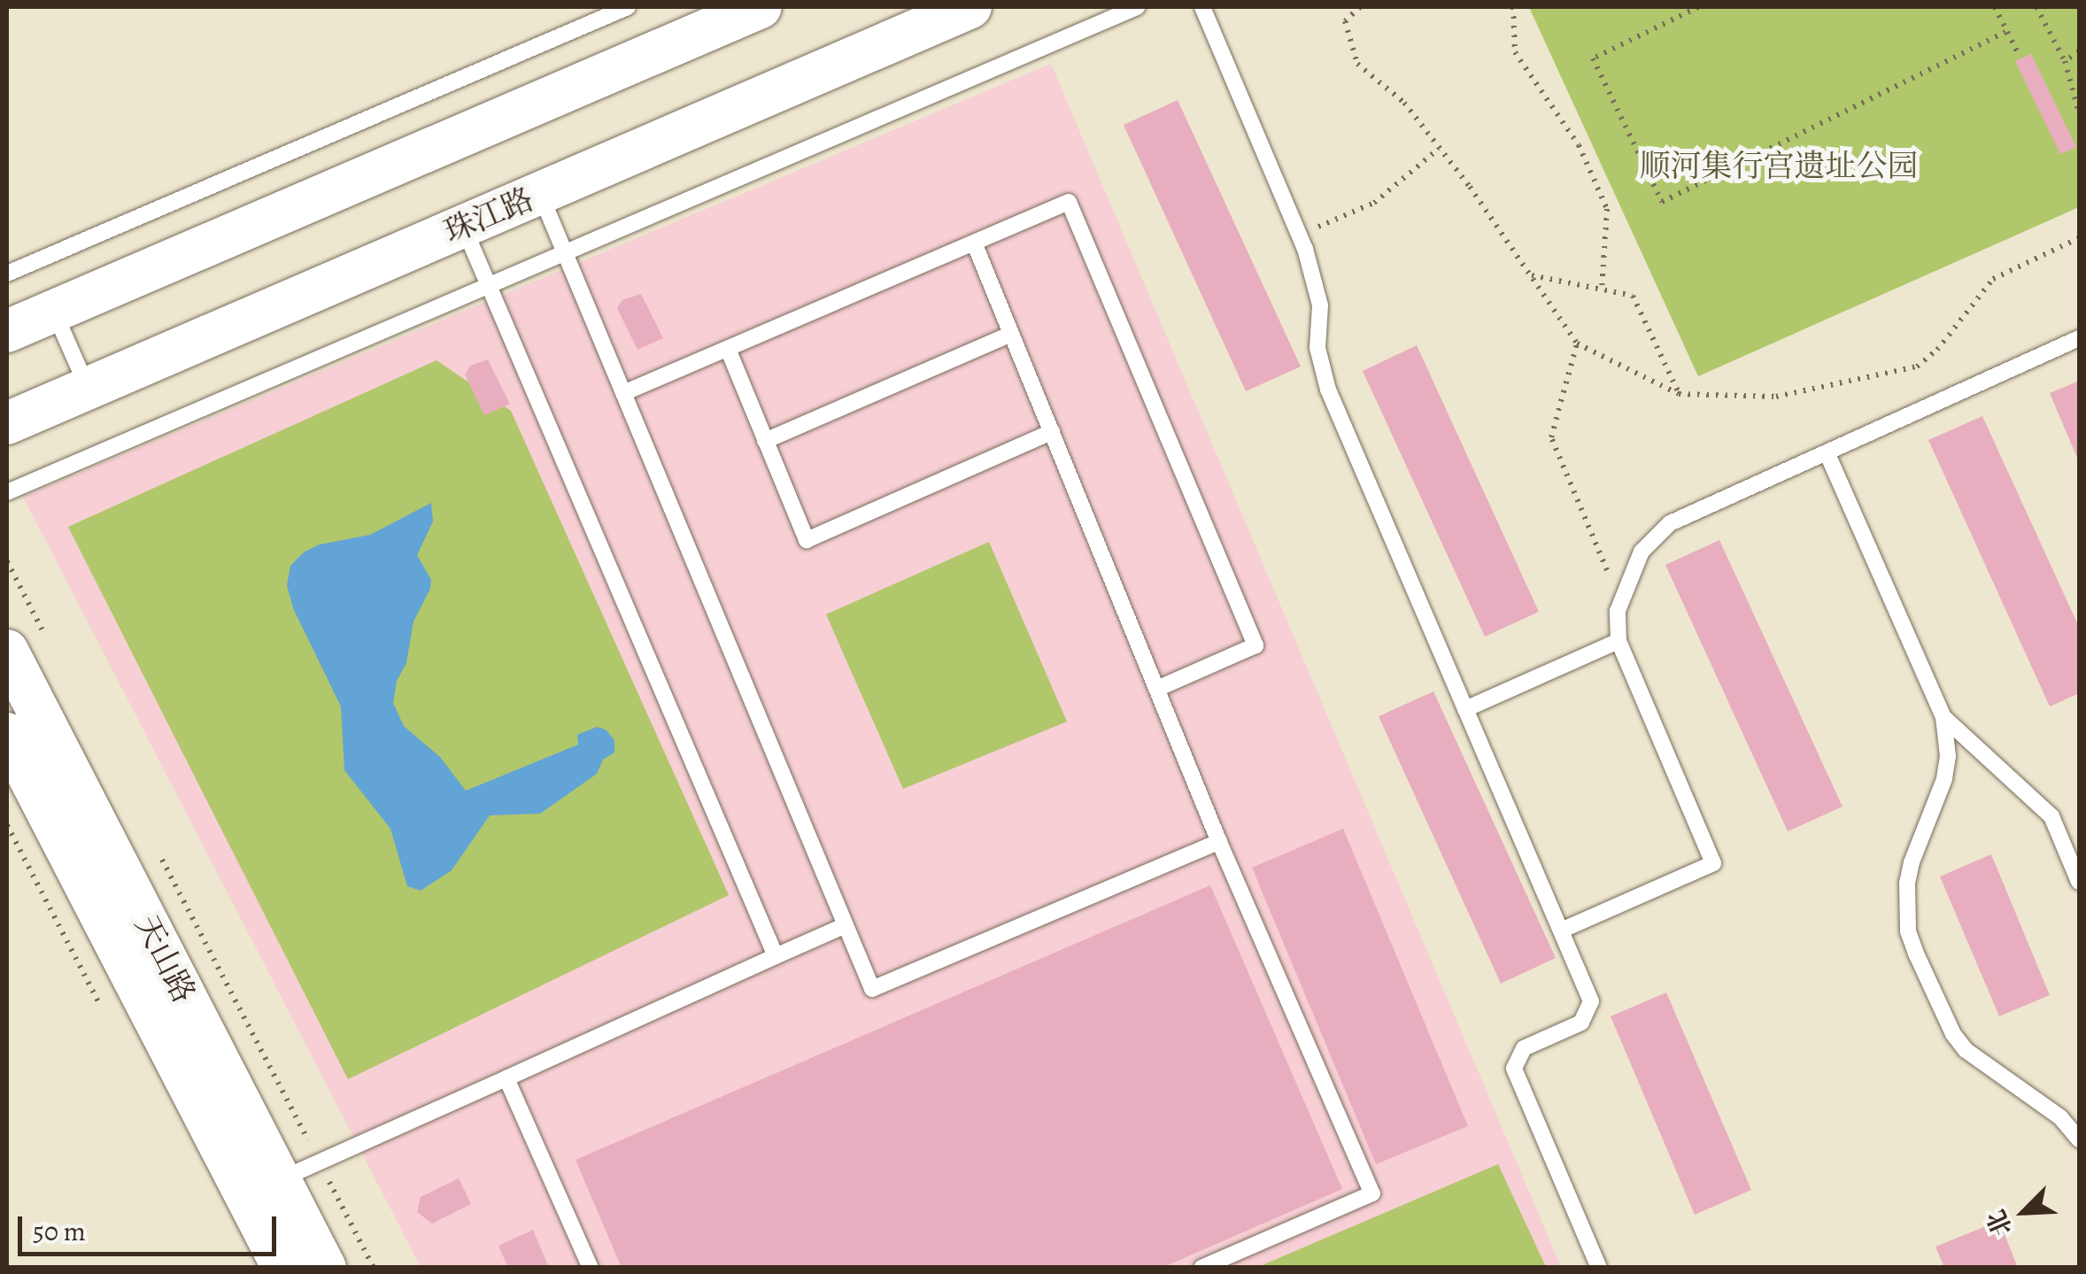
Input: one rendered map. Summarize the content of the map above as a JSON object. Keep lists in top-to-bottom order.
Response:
{
  "streets": {
    "street": ["珠江路", "天山路"]
  },
  "parks": ["顺河集行宫遗址公园"],
  "scale_bar": "50 m",
  "north": "bottom left"
}
